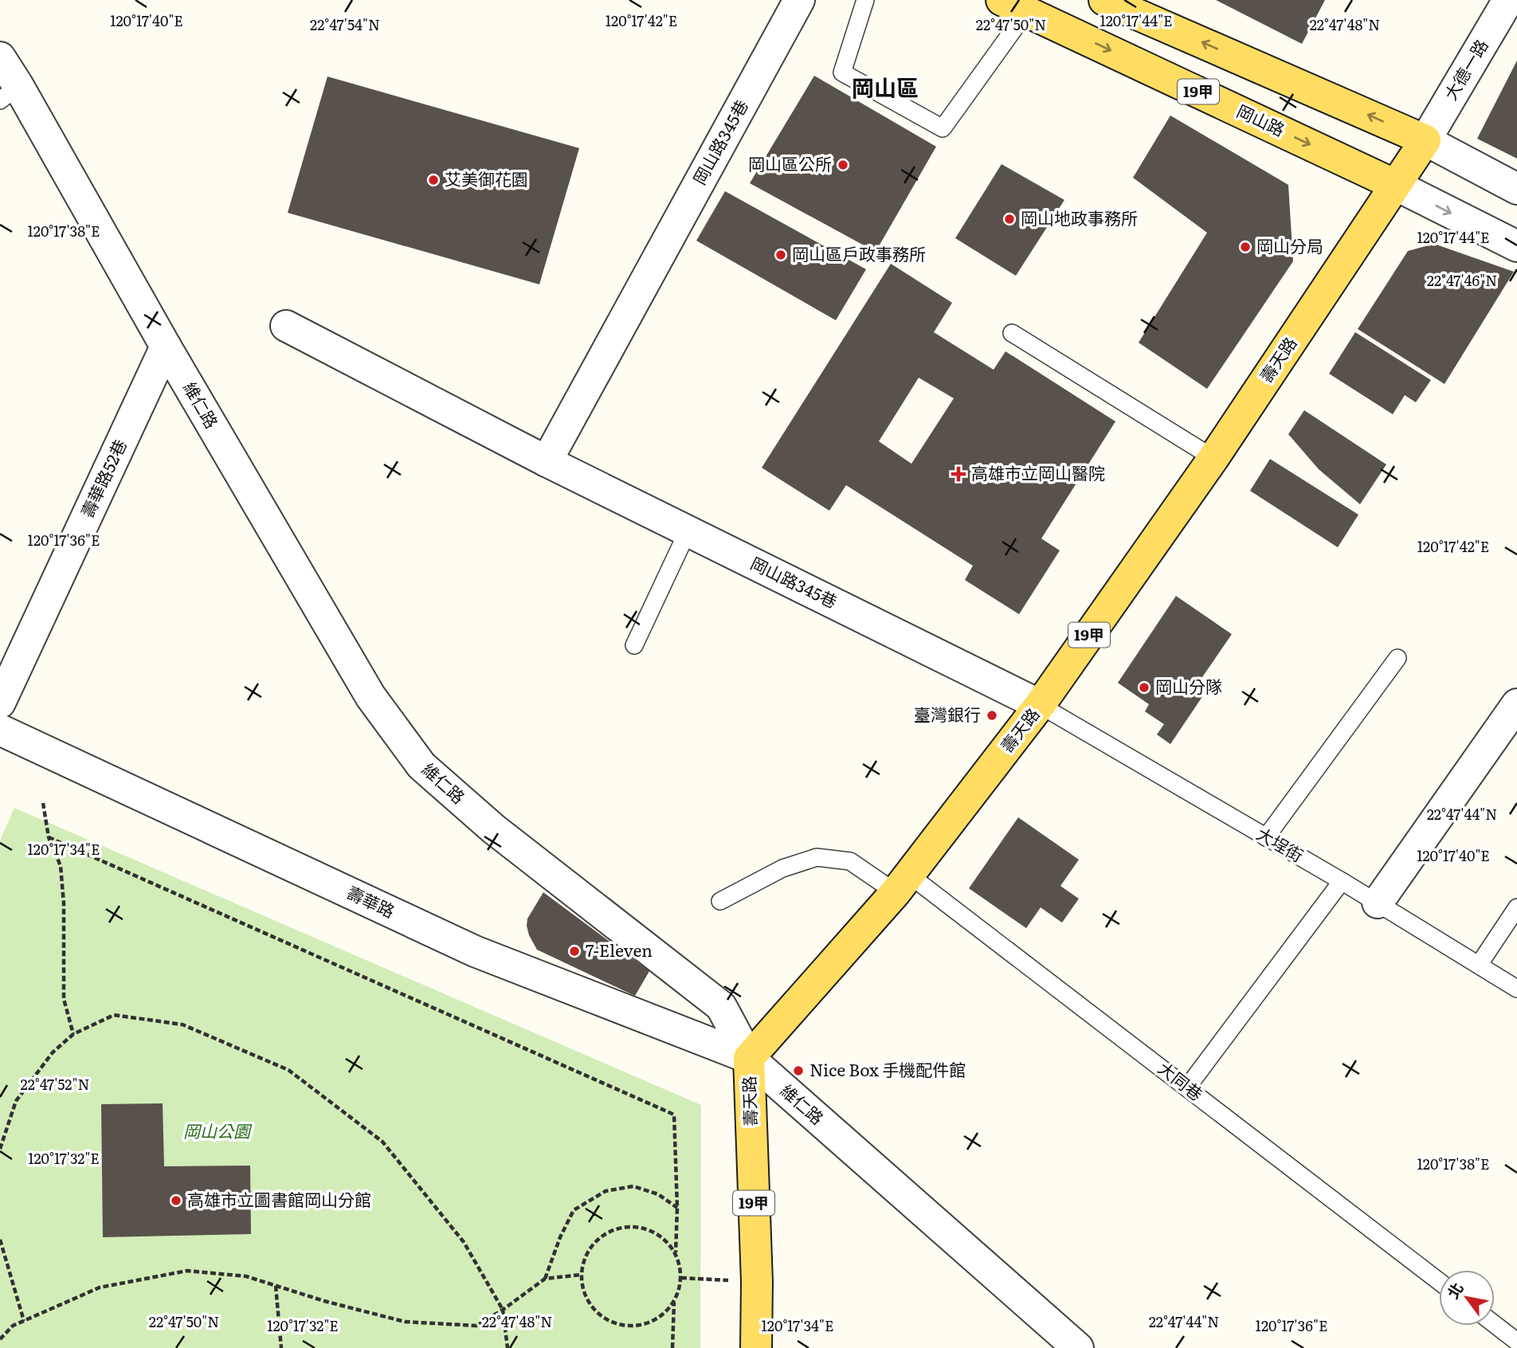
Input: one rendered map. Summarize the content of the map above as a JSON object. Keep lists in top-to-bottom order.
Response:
{
  "streets": {
    "main road": ["19甲", "岡山路", "壽天路"],
    "street": [
      "大德一路",
      "岡山路345巷",
      "維仁路",
      "壽華路52巷",
      "壽華路"
    ],
    "lane": ["大埕街", "大同巷"]
  },
  "crossings": [
    ["大德一路", "壽天路"],
    ["岡山路", "壽天路"],
    ["岡山路345巷", "壽天路"],
    ["岡山路345巷", "大埕街"],
    ["壽天路", "維仁路"],
    ["壽天路", "大埕街"],
    ["壽天路", "壽華路"],
    ["壽天路", "大同巷"],
    ["維仁路", "壽華路52巷"],
    ["維仁路", "壽華路"]
  ],
  "districts": ["岡山區"],
  "parks": ["岡山公園"],
  "places": {
    "other": [
      "岡山區公所",
      "艾美御花園",
      "岡山地政事務所",
      "岡山分局",
      "岡山區戶政事務所",
      "岡山分隊",
      "臺灣銀行",
      "7-Eleven",
      "Nice Box 手機配件館",
      "高雄市立圖書館岡山分館"
    ],
    "health": ["高雄市立岡山醫院"]
  },
  "north": "top left",
  "coordinates": [
    "120°17'40\"E",
    "120°17'42\"E",
    "120°17'44\"E",
    "22°47'54\"N",
    "22°47'50\"N",
    "22°47'48\"N",
    "120°17'38\"E",
    "22°47'46\"N",
    "120°17'36\"E",
    "22°47'44\"N",
    "120°17'34\"E",
    "22°47'52\"N",
    "120°17'32\"E"
  ]
}
